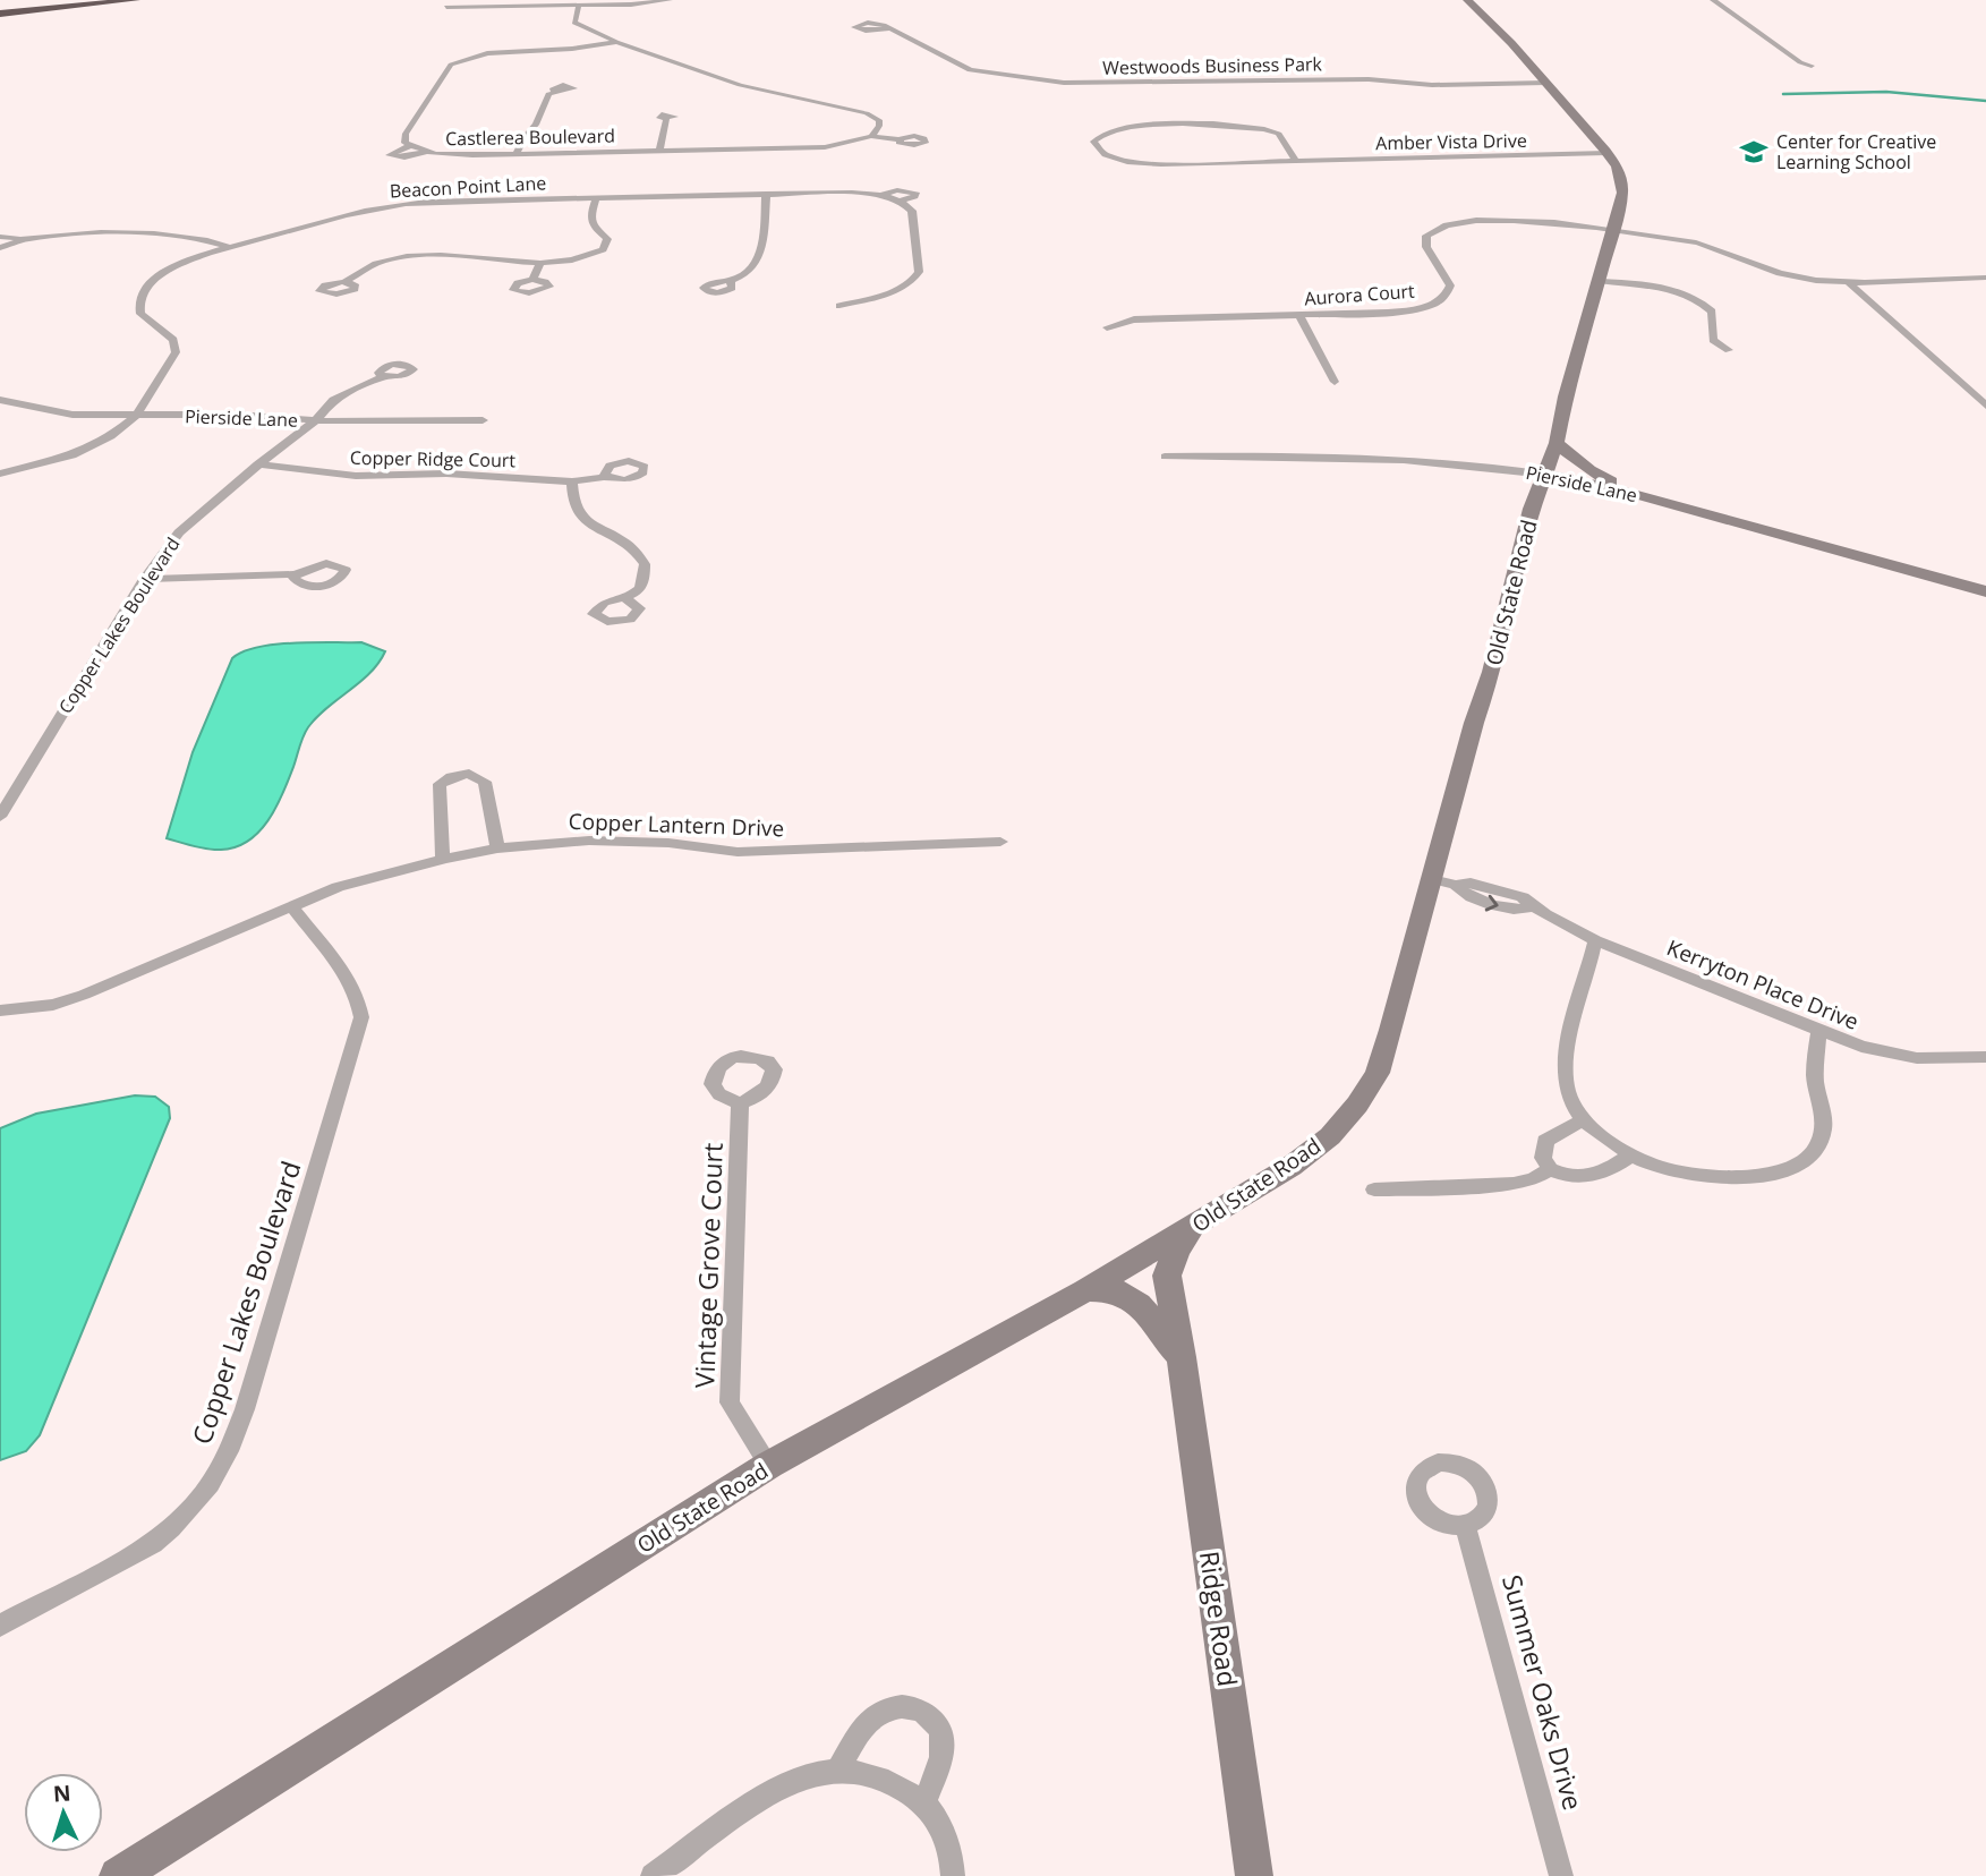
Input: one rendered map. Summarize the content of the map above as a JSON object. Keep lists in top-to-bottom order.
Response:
{
  "streets": {
    "street": [
      "Westwoods Business Park",
      "Castlerea Boulevard",
      "Amber Vista Drive",
      "Beacon Point Lane",
      "Aurora Court",
      "Pierside Lane",
      "Copper Ridge Court",
      "Old State Road",
      "Copper Lakes Boulevard",
      "Copper Lantern Drive",
      "Kerryton Place Drive",
      "Vintage Grove Court",
      "Ridge Road",
      "Summer Oaks Drive"
    ]
  },
  "crossings": [
    ["Westwoods Business Park", "Old State Road"],
    ["Amber Vista Drive", "Old State Road"],
    ["Beacon Point Lane", "Pierside Lane"],
    ["Aurora Court", "Old State Road"],
    ["Pierside Lane", "Old State Road"],
    ["Pierside Lane", "Copper Lakes Boulevard"],
    ["Copper Ridge Court", "Copper Lakes Boulevard"],
    ["Old State Road", "Kerryton Place Drive"],
    ["Old State Road", "Vintage Grove Court"],
    ["Old State Road", "Ridge Road"],
    ["Copper Lakes Boulevard", "Copper Lantern Drive"]
  ],
  "places": {
    "school or university": ["Center for Creative Learning School"]
  },
  "north": "top"
}
